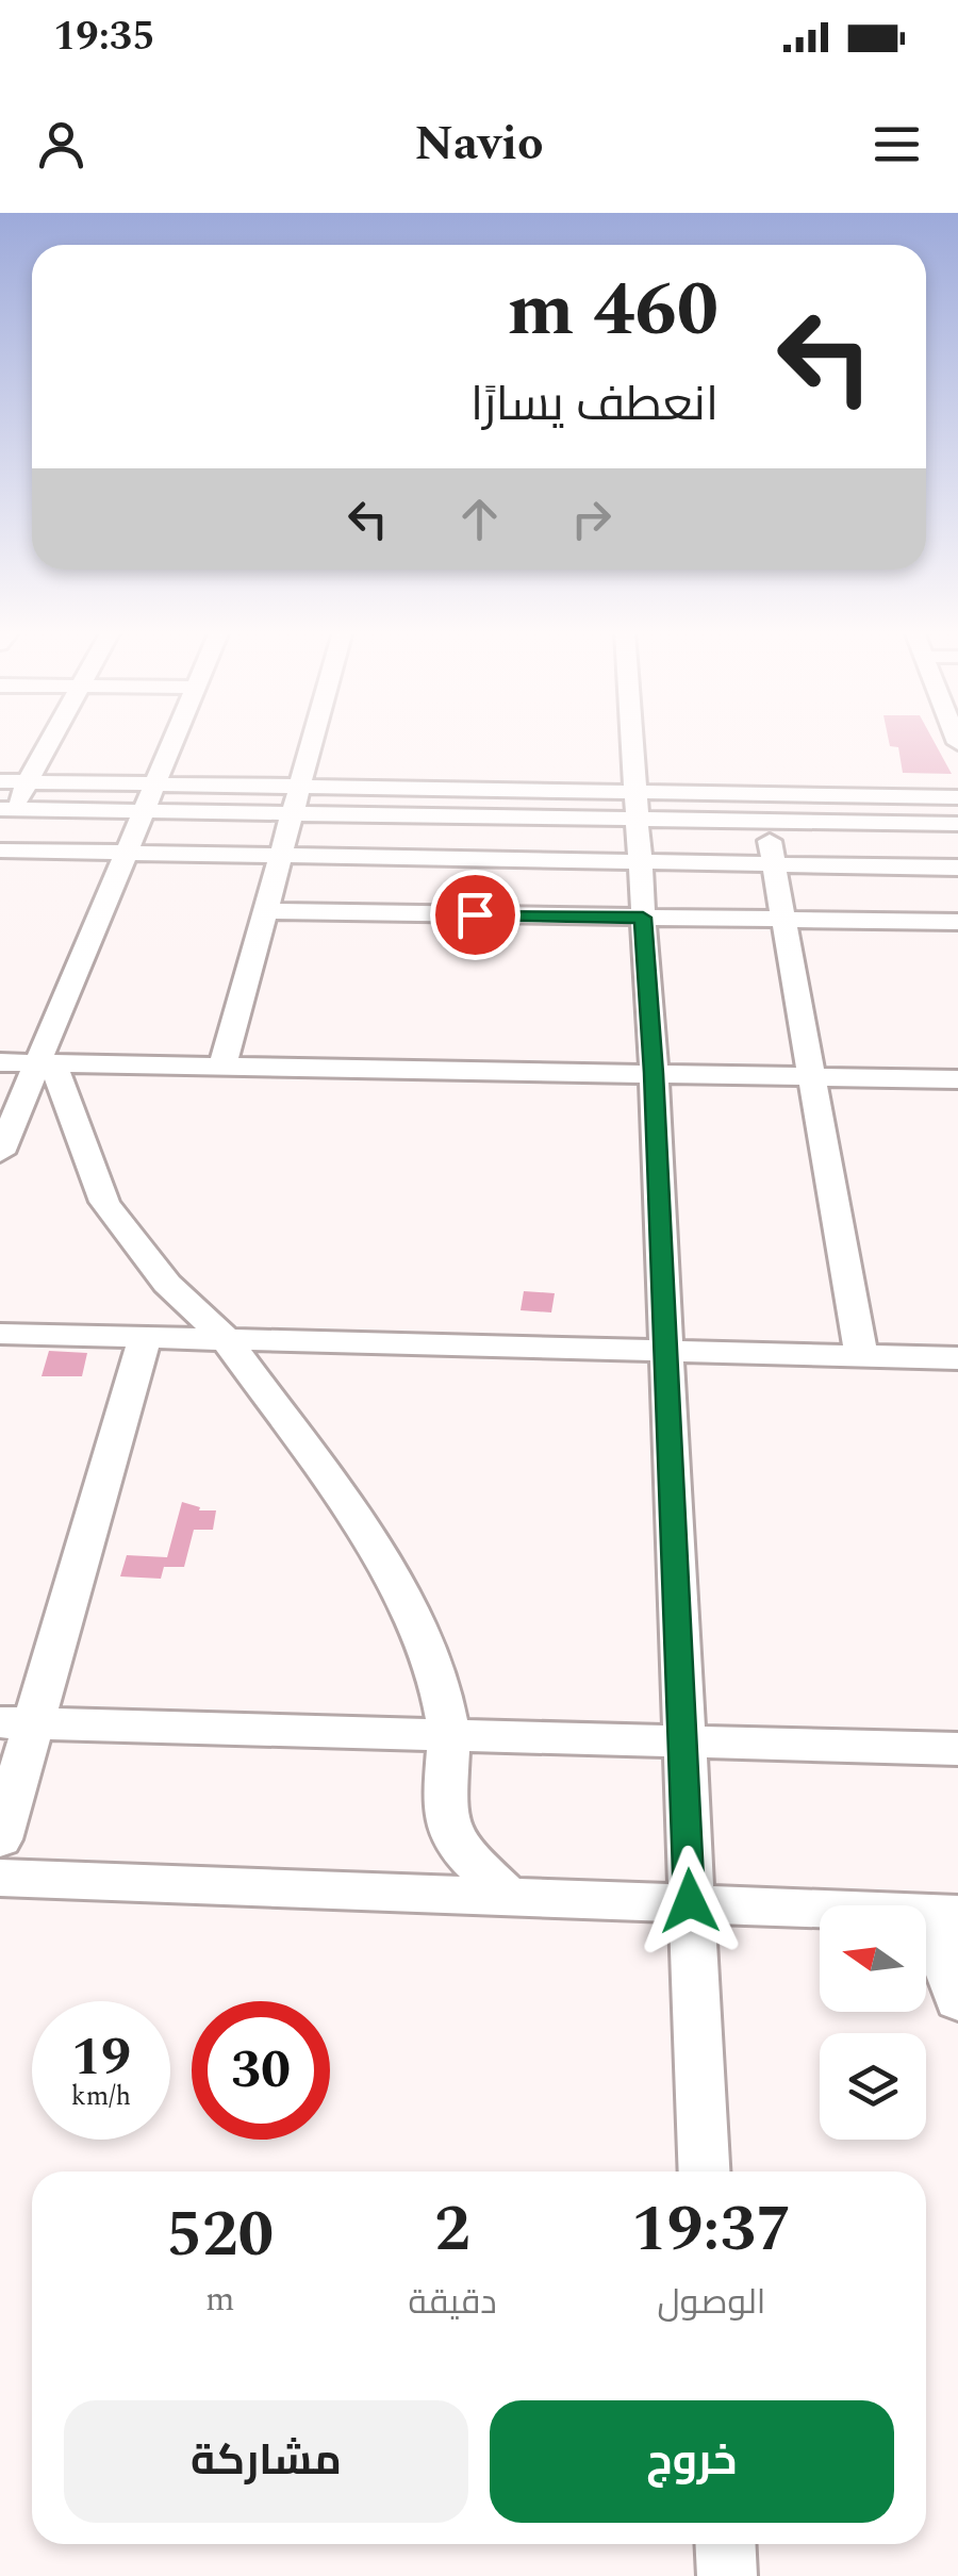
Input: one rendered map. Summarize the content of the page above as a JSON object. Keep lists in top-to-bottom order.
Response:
{
  "north": "left",
  "page": {
    "status": "19:35",
    "header": "Navio",
    "turn": ["460 m", "انعطف يسارًا"],
    "speed": "19 km/h",
    "limit": "30",
    "eta": [
      "19:37",
      "الوصول",
      "2",
      "دقيقة",
      "520",
      "m"
    ],
    "buttons": ["خروج", "مشاركة"]
  }
}
